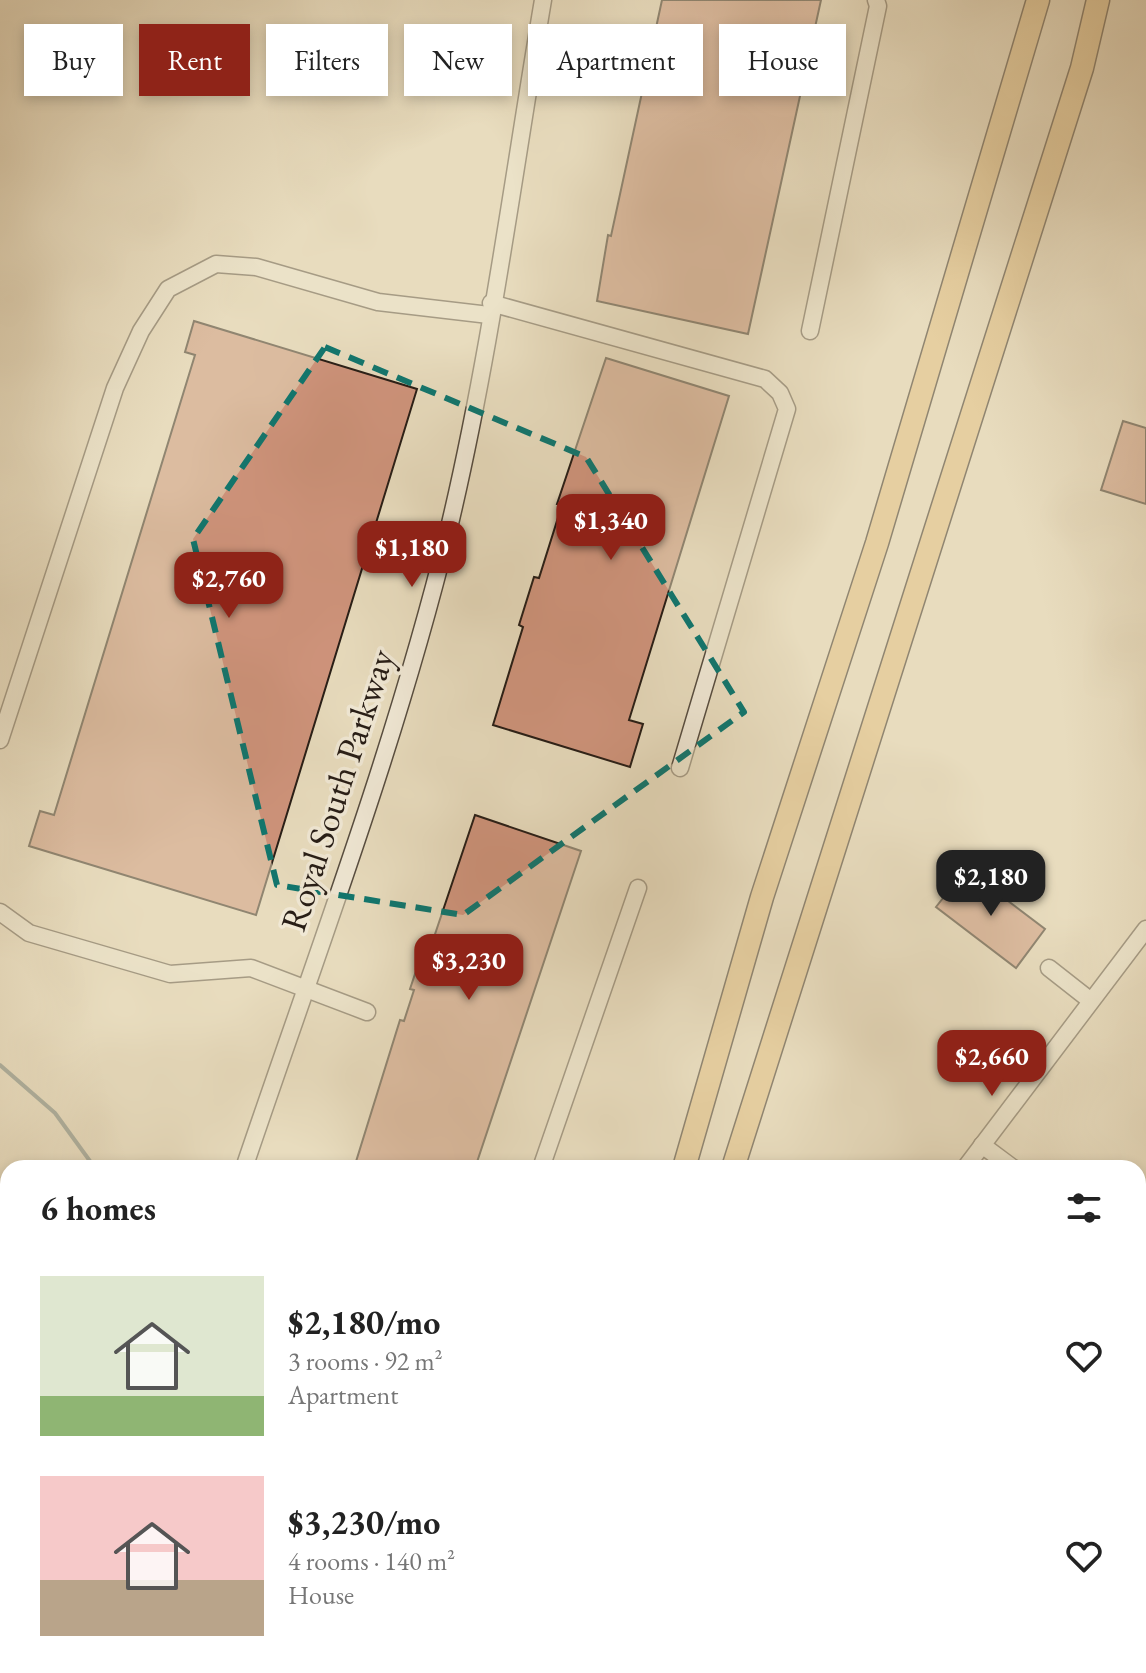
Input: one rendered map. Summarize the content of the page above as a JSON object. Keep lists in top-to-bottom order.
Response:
{
  "streets": {
    "street": ["Royal South Parkway"]
  },
  "page": {
    "chip": [
      "Buy",
      "Rent",
      "Filters",
      "New",
      "Apartment",
      "House"
    ],
    "price": [
      "$1,340",
      "$1,180",
      "$2,760",
      "$2,180",
      "$3,230",
      "$2,660"
    ],
    "heading": "6 homes",
    "list": [
      {
        "name": "$2,180/mo",
        "note": "3 rooms · 92 m² · Apartment"
      },
      {
        "name": "$3,230/mo",
        "note": "4 rooms · 140 m² · House"
      }
    ]
  }
}
